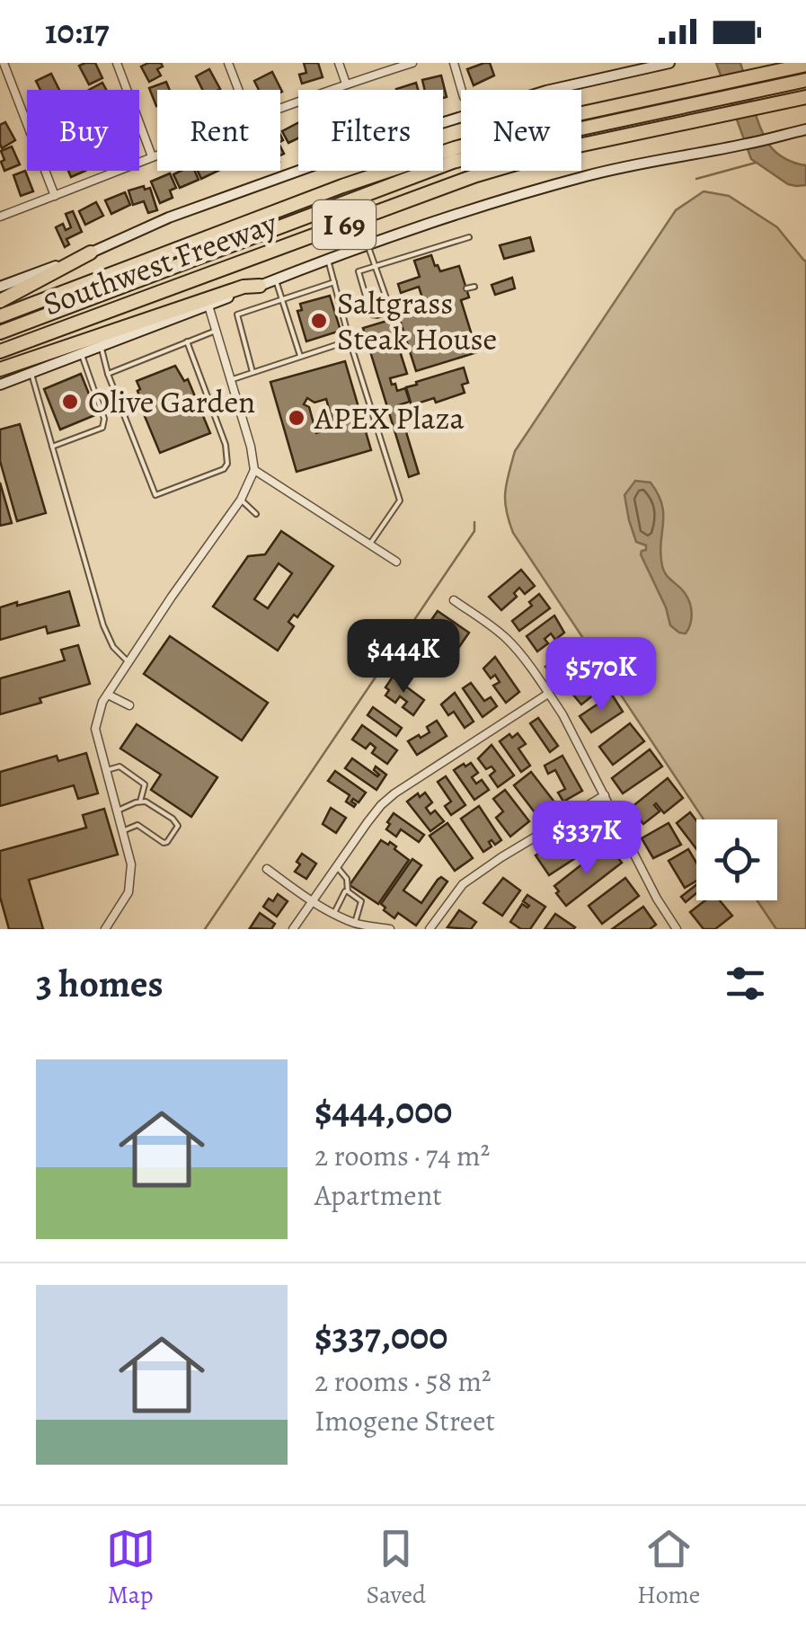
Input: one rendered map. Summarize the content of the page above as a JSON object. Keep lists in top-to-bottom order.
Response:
{
  "streets": {
    "highway": ["I 69", "Southwest Freeway"]
  },
  "places": ["Saltgrass Steak House", "Olive Garden", "APEX Plaza"],
  "page": {
    "status": "10:17",
    "chip": [
      "Buy",
      "Rent",
      "Filters",
      "New"
    ],
    "price": ["$444K", "$570K", "$337K"],
    "heading": "3 homes",
    "list": [
      {
        "name": "$444,000",
        "note": "2 rooms · 74 m² · Apartment"
      },
      {
        "name": "$337,000",
        "note": "2 rooms · 58 m² · Imogene Street"
      }
    ],
    "tabs": ["Map", "Saved", "Home"]
  }
}
